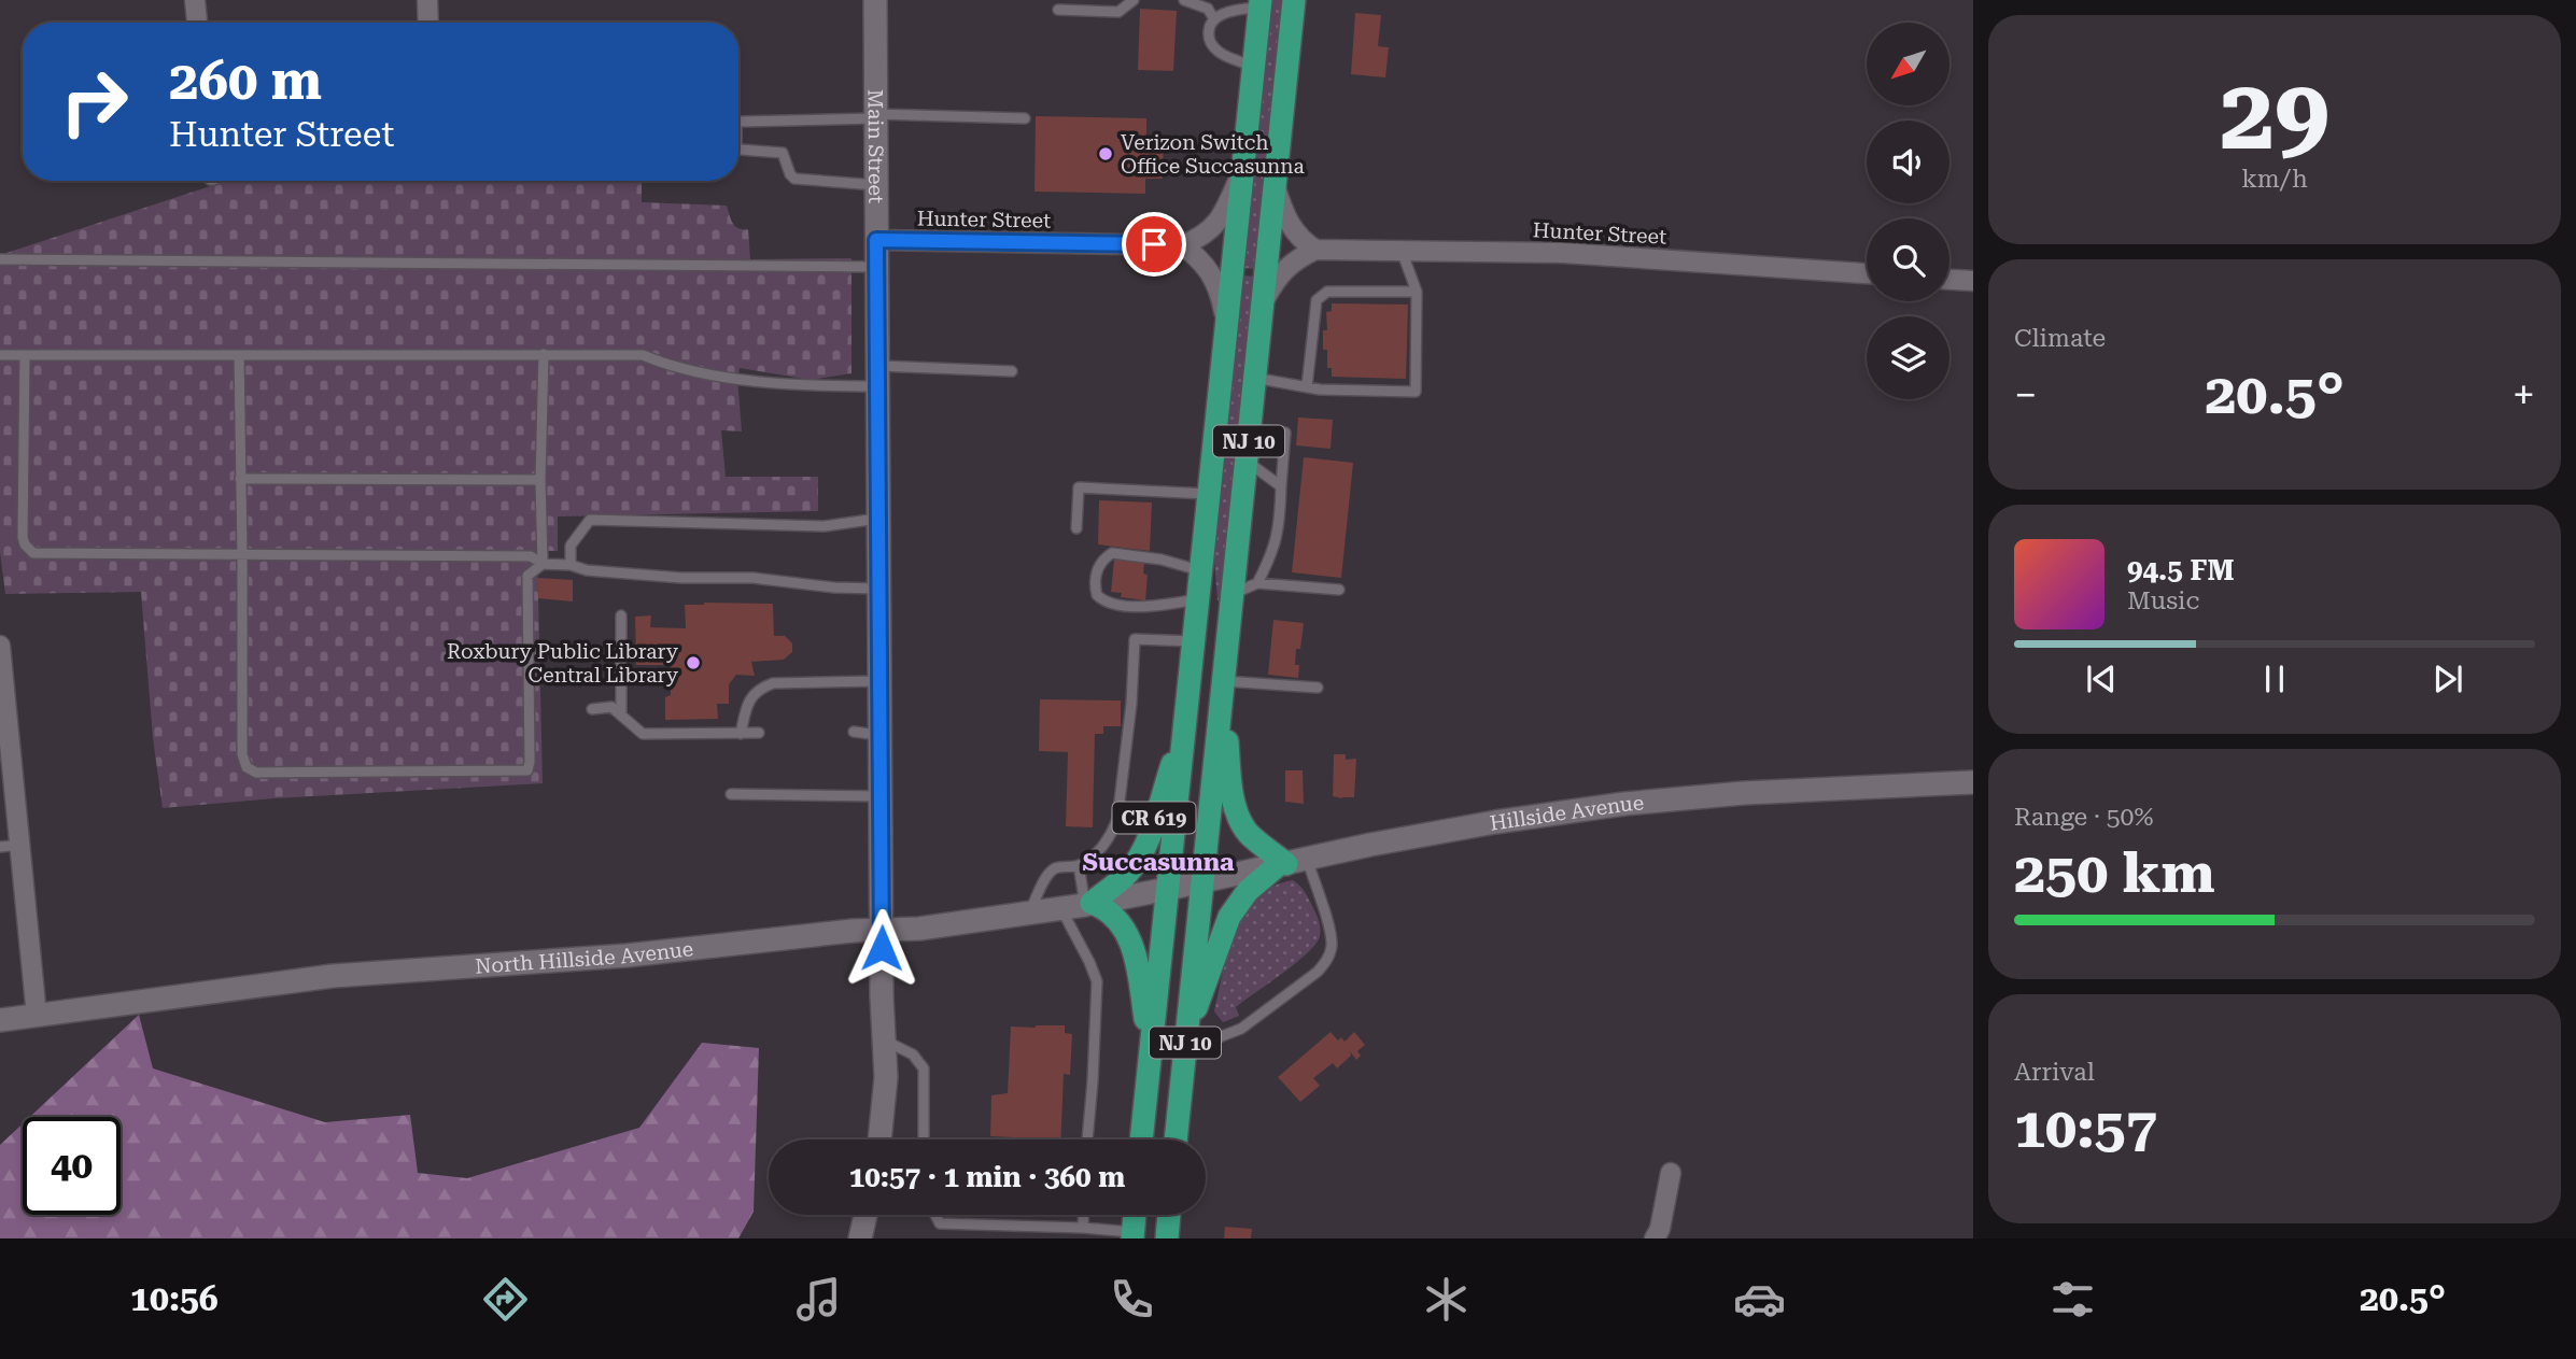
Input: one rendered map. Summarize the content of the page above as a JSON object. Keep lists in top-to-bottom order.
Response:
{
  "streets": {
    "highway": ["NJ 10", "CR 619"],
    "main road": ["Main Street", "Hillside Avenue", "North Hillside Avenue"],
    "street": ["Hunter Street"]
  },
  "crossings": [
    ["Main Street", "Hunter Street"],
    ["Main Street", "North Hillside Avenue"],
    ["NJ 10", "Hillside Avenue"],
    ["NJ 10", "CR 619"],
    ["NJ 10", "North Hillside Avenue"],
    ["Hillside Avenue", "North Hillside Avenue"],
    ["CR 619", "North Hillside Avenue"]
  ],
  "districts": ["Succasunna"],
  "places": ["Verizon Switch Office Succasunna", "Roxbury Public Library Central Library"],
  "north": "bottom left",
  "page": {
    "tile": [
      ["29", "km/h"],
      "Climate",
      ["Range · 50%", "250 km"],
      ["Arrival", "10:57"]
    ],
    "turn": ["260 m", "Hunter Street"],
    "heat": ["−", "20.5°", "+"],
    "song": ["94.5 FM", "Music"],
    "limit": "40",
    "trip": "10:57 · 1 min · 360 m",
    "tabs": ["10:56", "20.5°"]
  }
}
